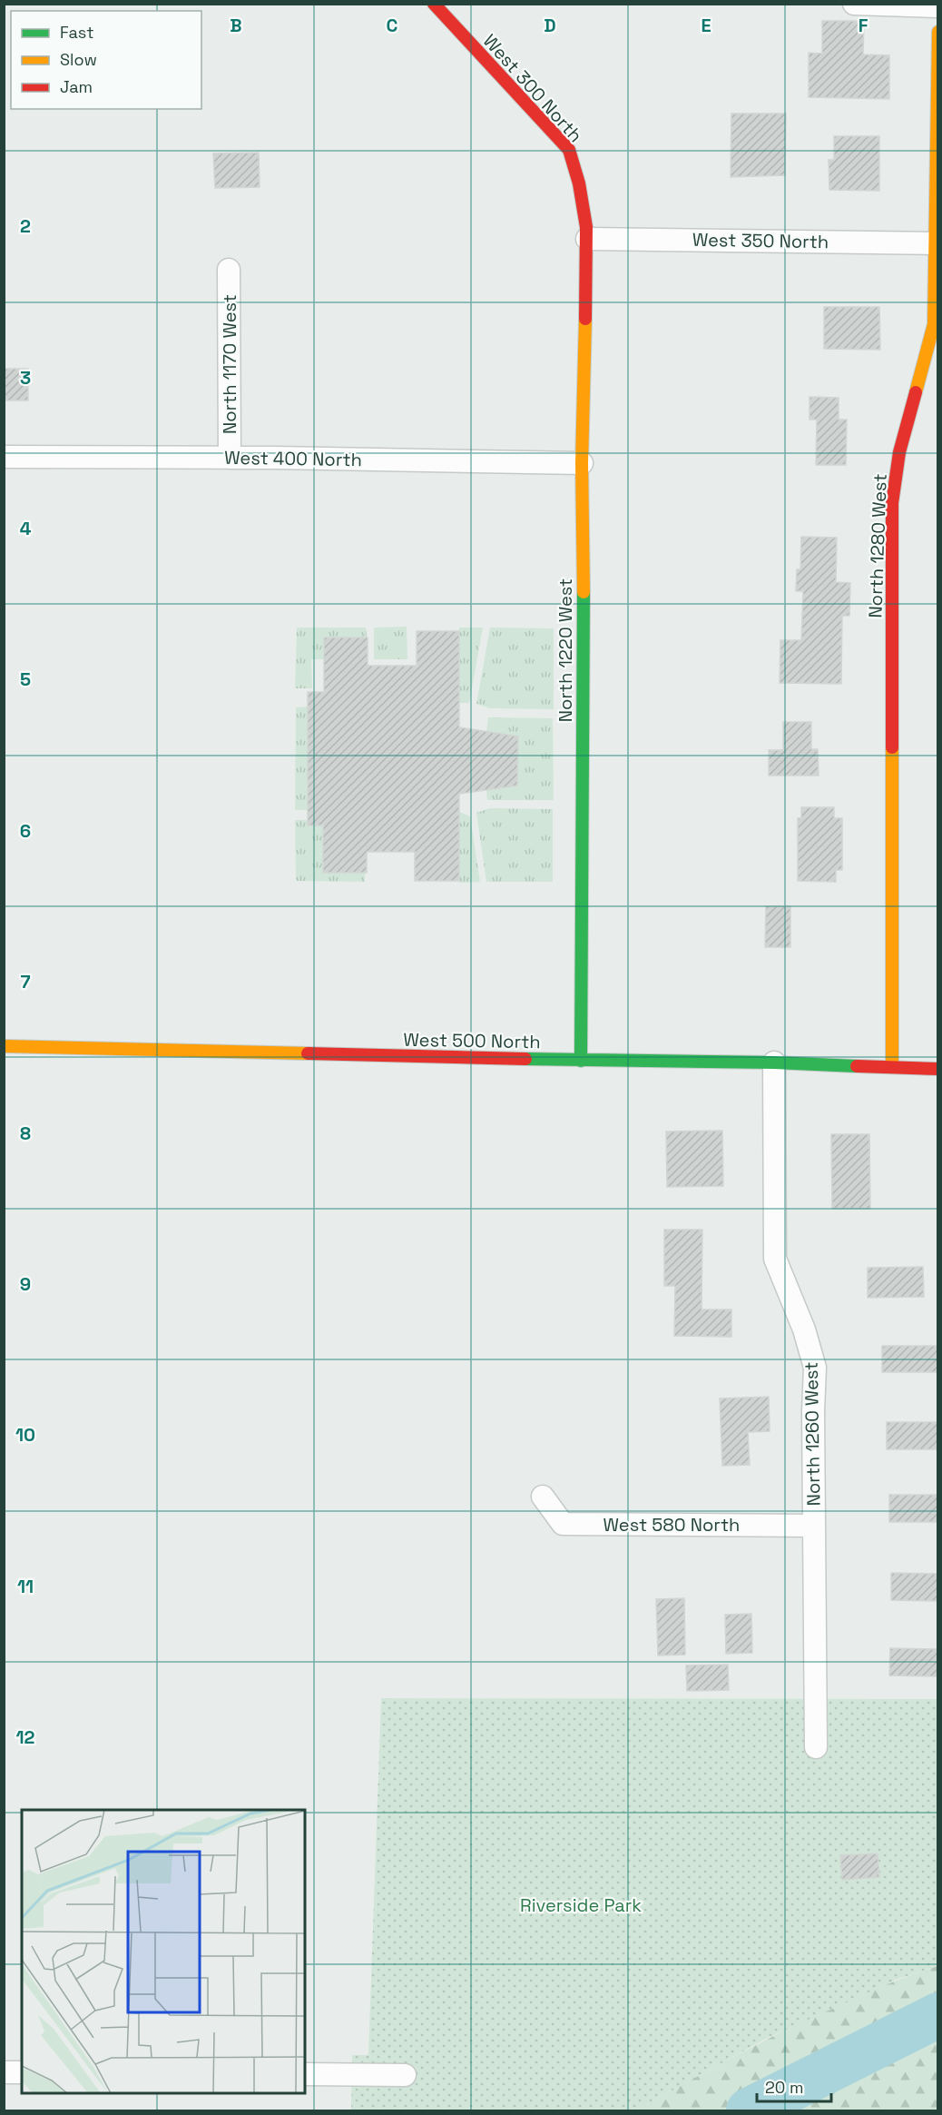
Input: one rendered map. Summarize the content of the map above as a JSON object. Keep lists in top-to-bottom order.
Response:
{
  "streets": {
    "street": [
      "West 300 North",
      "West 350 North",
      "North 1170 West",
      "West 400 North",
      "North 1280 West",
      "North 1220 West",
      "West 500 North",
      "North 1260 West",
      "West 580 North"
    ]
  },
  "crossings": [
    ["West 300 North", "West 350 North"],
    ["West 300 North", "North 1220 West"],
    ["West 350 North", "North 1280 West"],
    ["West 350 North", "North 1220 West"],
    ["North 1170 West", "West 400 North"],
    ["West 400 North", "North 1220 West"],
    ["North 1280 West", "West 500 North"],
    ["North 1220 West", "West 500 North"],
    ["West 500 North", "North 1260 West"],
    ["North 1260 West", "West 580 North"]
  ],
  "parks": ["Riverside Park"],
  "legend": ["Fast", "Slow", "Jam"],
  "scale_bar": "20 m",
  "grid": {
    "columns": [
      "B",
      "C",
      "D",
      "E",
      "F"
    ],
    "rows": [
      "2",
      "3",
      "4",
      "5",
      "6",
      "7",
      "8",
      "9",
      "10",
      "11",
      "12"
    ]
  }
}
